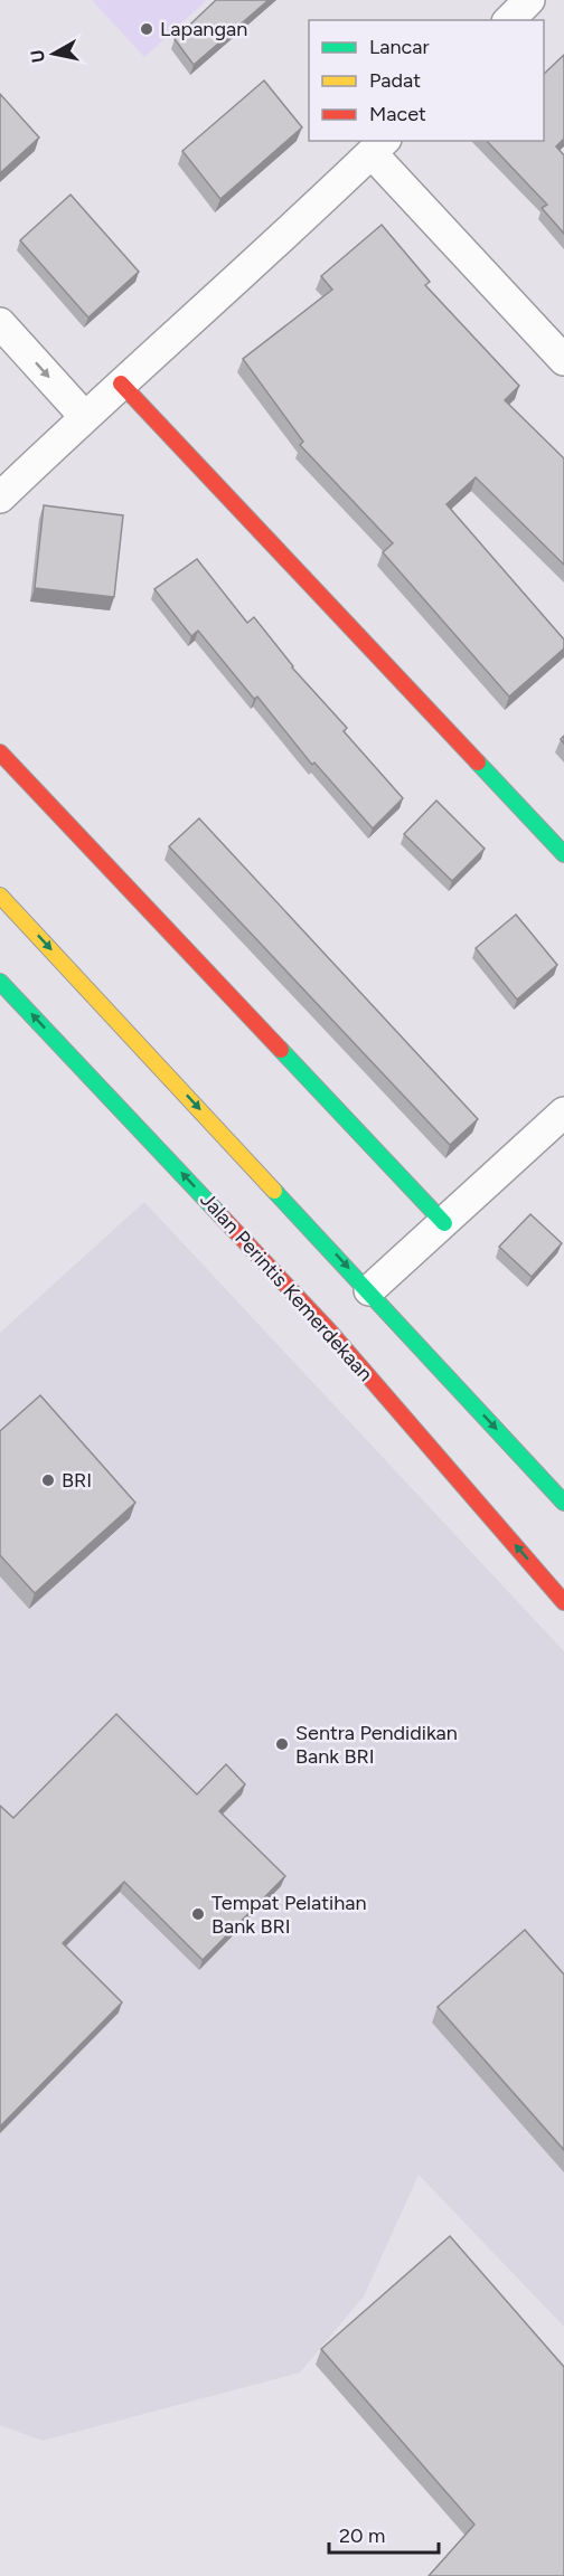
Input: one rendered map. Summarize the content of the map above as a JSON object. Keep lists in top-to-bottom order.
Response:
{
  "streets": {
    "main road": ["Jalan Perintis Kemerdekaan"]
  },
  "places": [
    "Lapangan",
    "BRI",
    "Sentra Pendidikan Bank BRI",
    "Tempat Pelatihan Bank BRI"
  ],
  "legend": ["Lancar", "Padat", "Macet"],
  "scale_bar": "20 m",
  "north": "left"
}
